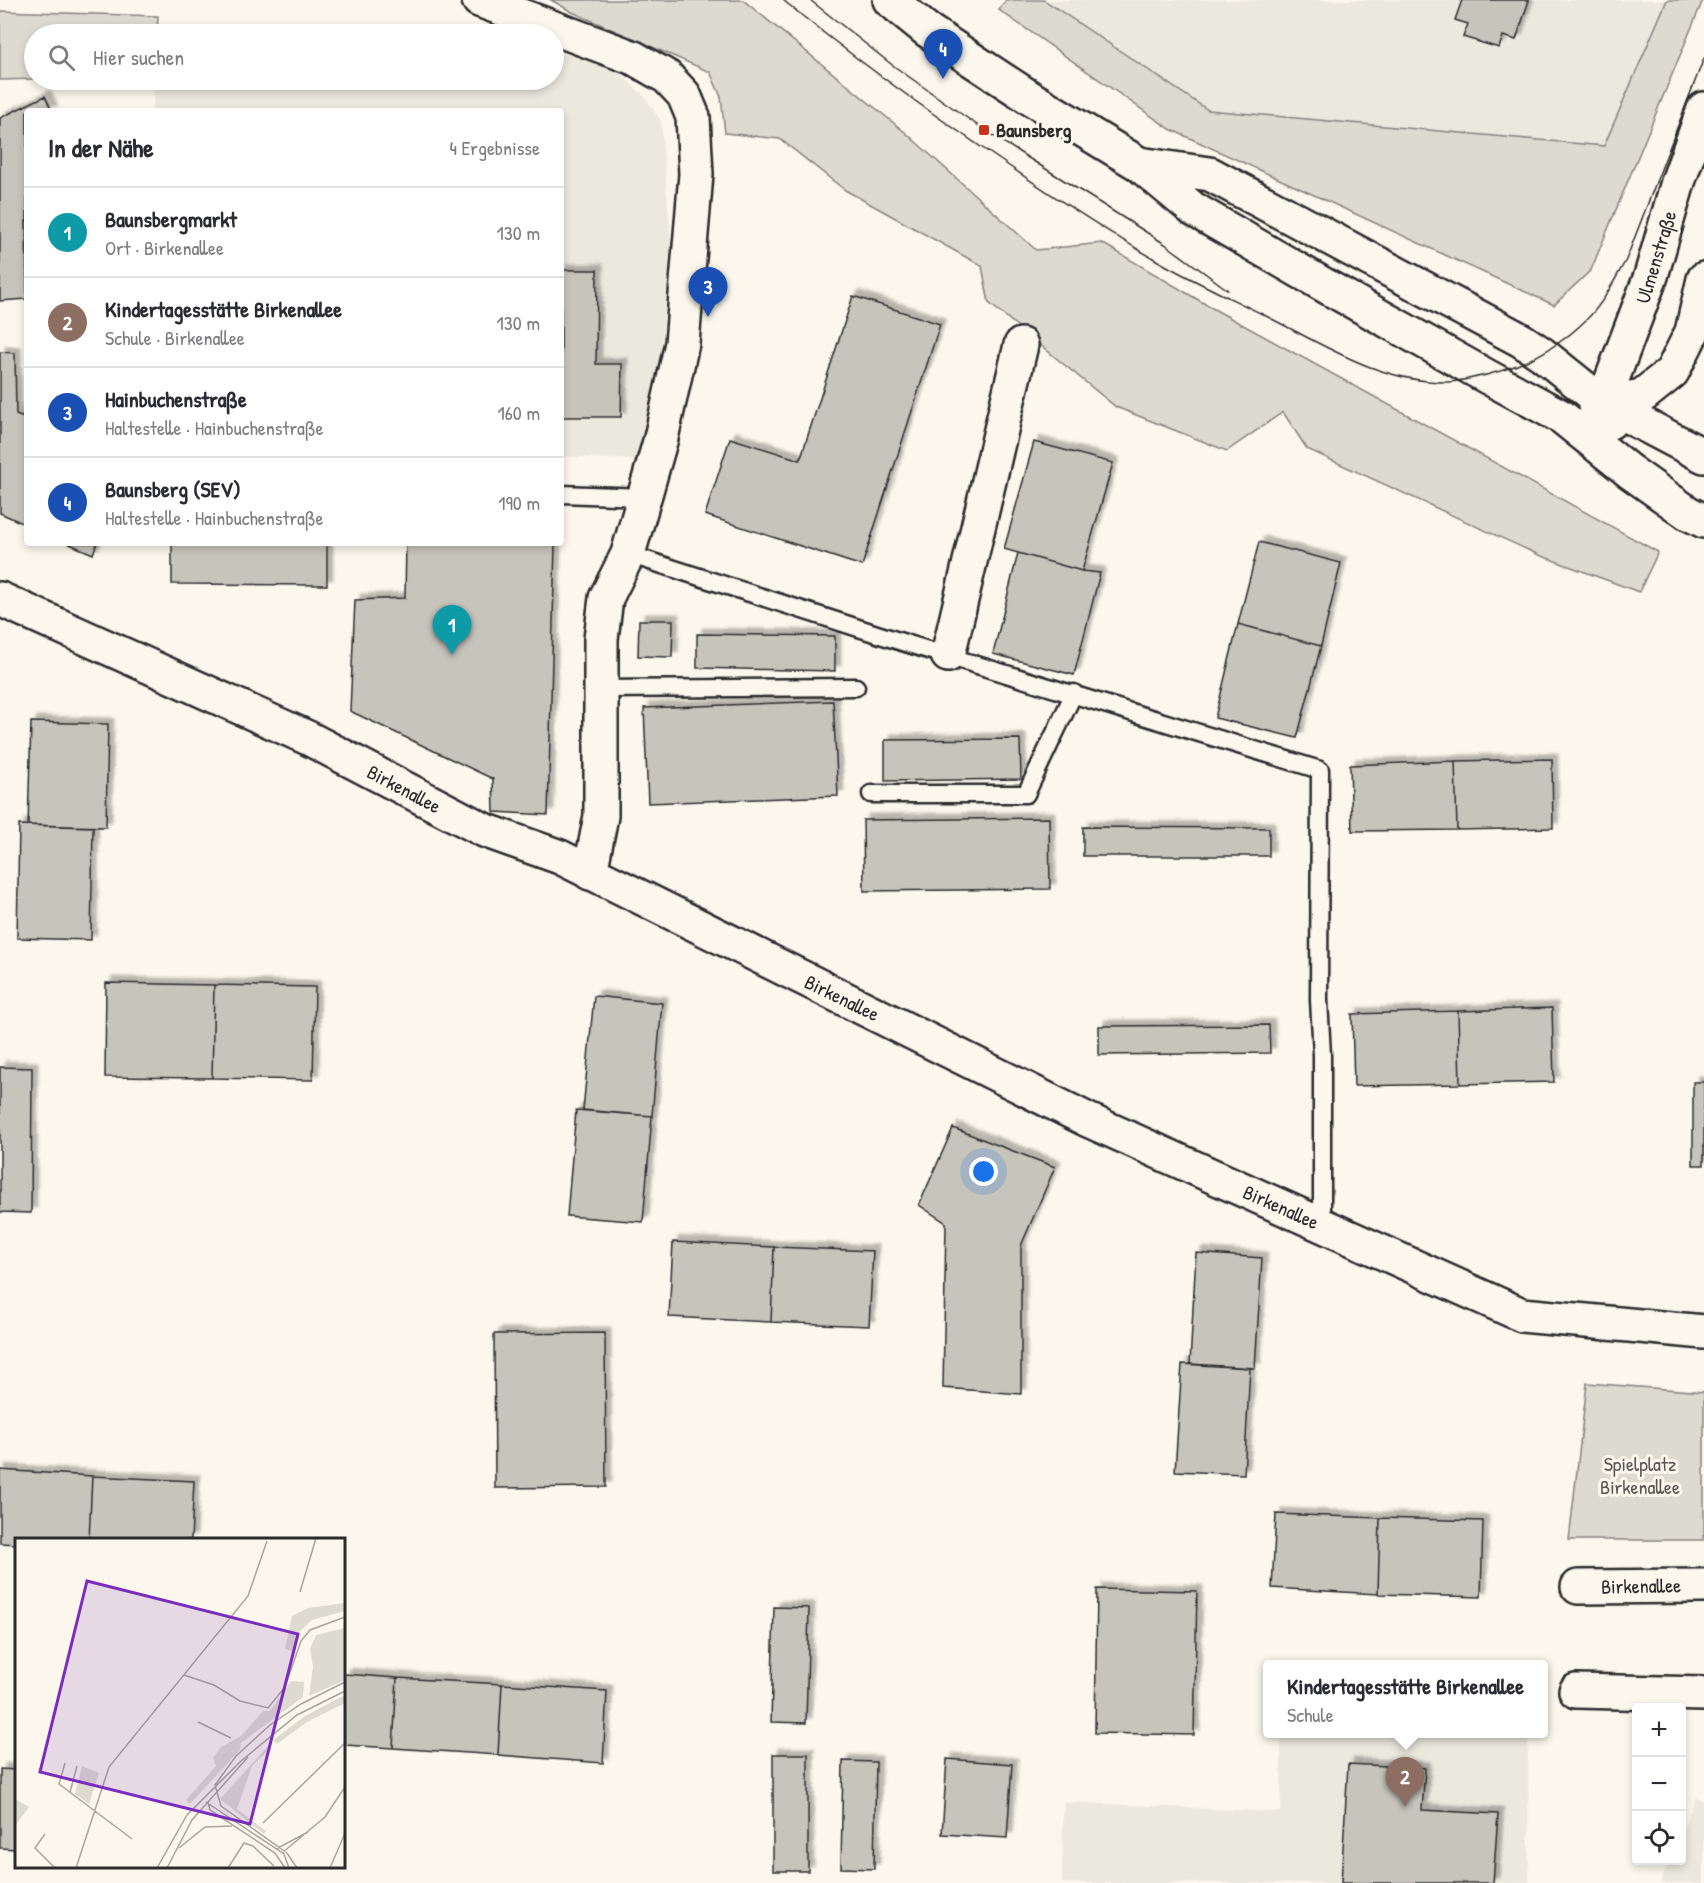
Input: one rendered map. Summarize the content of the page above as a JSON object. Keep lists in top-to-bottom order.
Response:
{
  "streets": {
    "street": ["Ulmenstraße", "Birkenallee"]
  },
  "parks": ["Spielplatz Birkenallee"],
  "places": {
    "transit": ["Baunsberg"]
  },
  "page": {
    "search": "Hier suchen",
    "pins": [
      "4",
      "3",
      "1",
      "2"
    ],
    "heading": ["In der Nähe", "4 Ergebnisse"],
    "list": [
      {
        "mark": "1",
        "name": "Baunsbergmarkt",
        "note": "Ort · Birkenallee",
        "value": "130 m"
      },
      {
        "mark": "2",
        "name": "Kindertagesstätte Birkenallee",
        "note": "Schule · Birkenallee",
        "value": "130 m"
      },
      {
        "mark": "3",
        "name": "Hainbuchenstraße",
        "note": "Haltestelle · Hainbuchenstraße",
        "value": "160 m"
      },
      {
        "mark": "4",
        "name": "Baunsberg (SEV)",
        "note": "Haltestelle · Hainbuchenstraße",
        "value": "190 m"
      }
    ],
    "popup": ["Kindertagesstätte Birkenallee", "Schule"],
    "map_buttons": ["+", "−"]
  }
}
